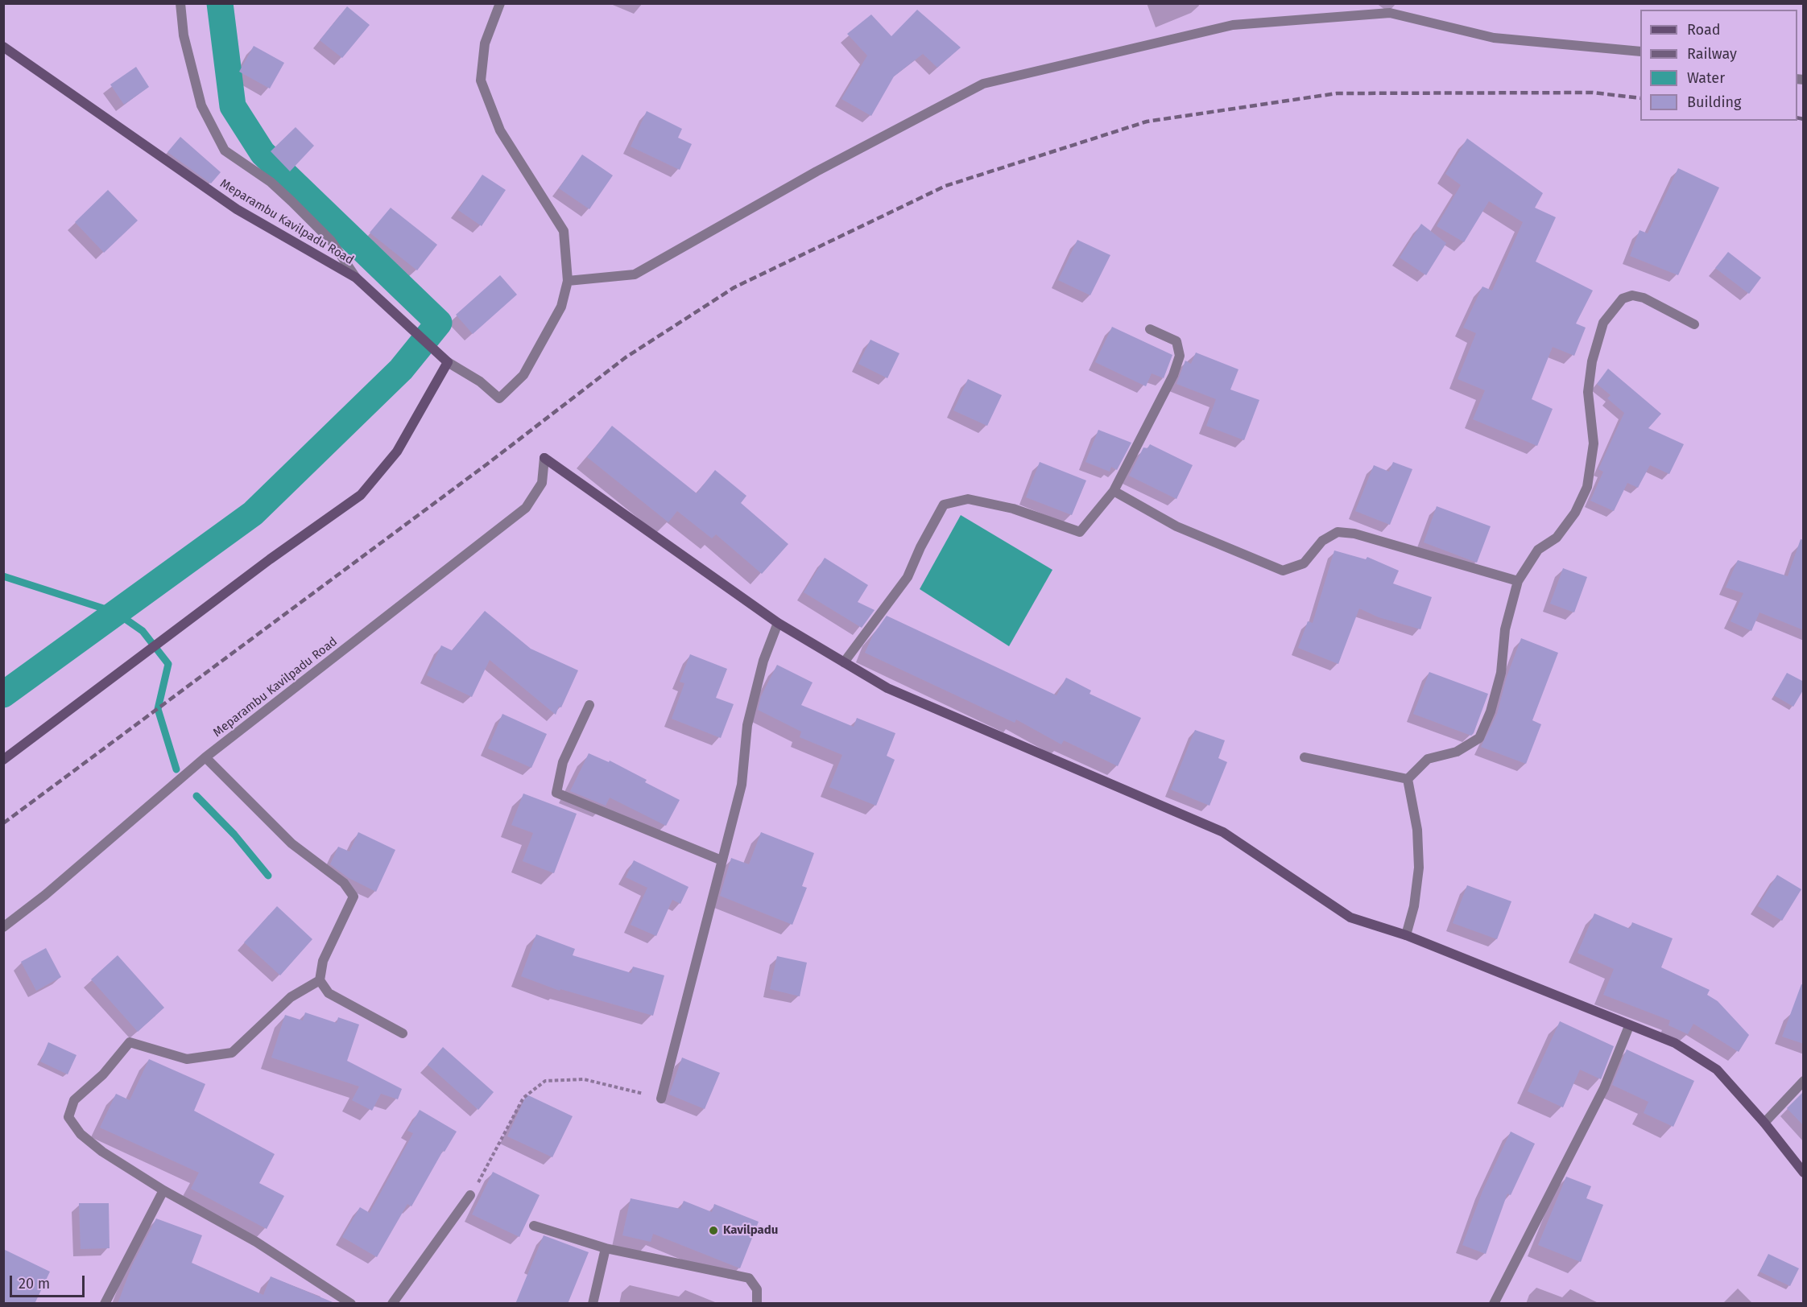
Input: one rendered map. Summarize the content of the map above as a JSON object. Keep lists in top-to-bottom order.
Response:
{
  "streets": {
    "street": ["Meparambu Kavilpadu Road"]
  },
  "places": ["Kavilpadu"],
  "legend": [
    "Road",
    "Railway",
    "Water",
    "Building"
  ],
  "scale_bar": "20 m"
}
